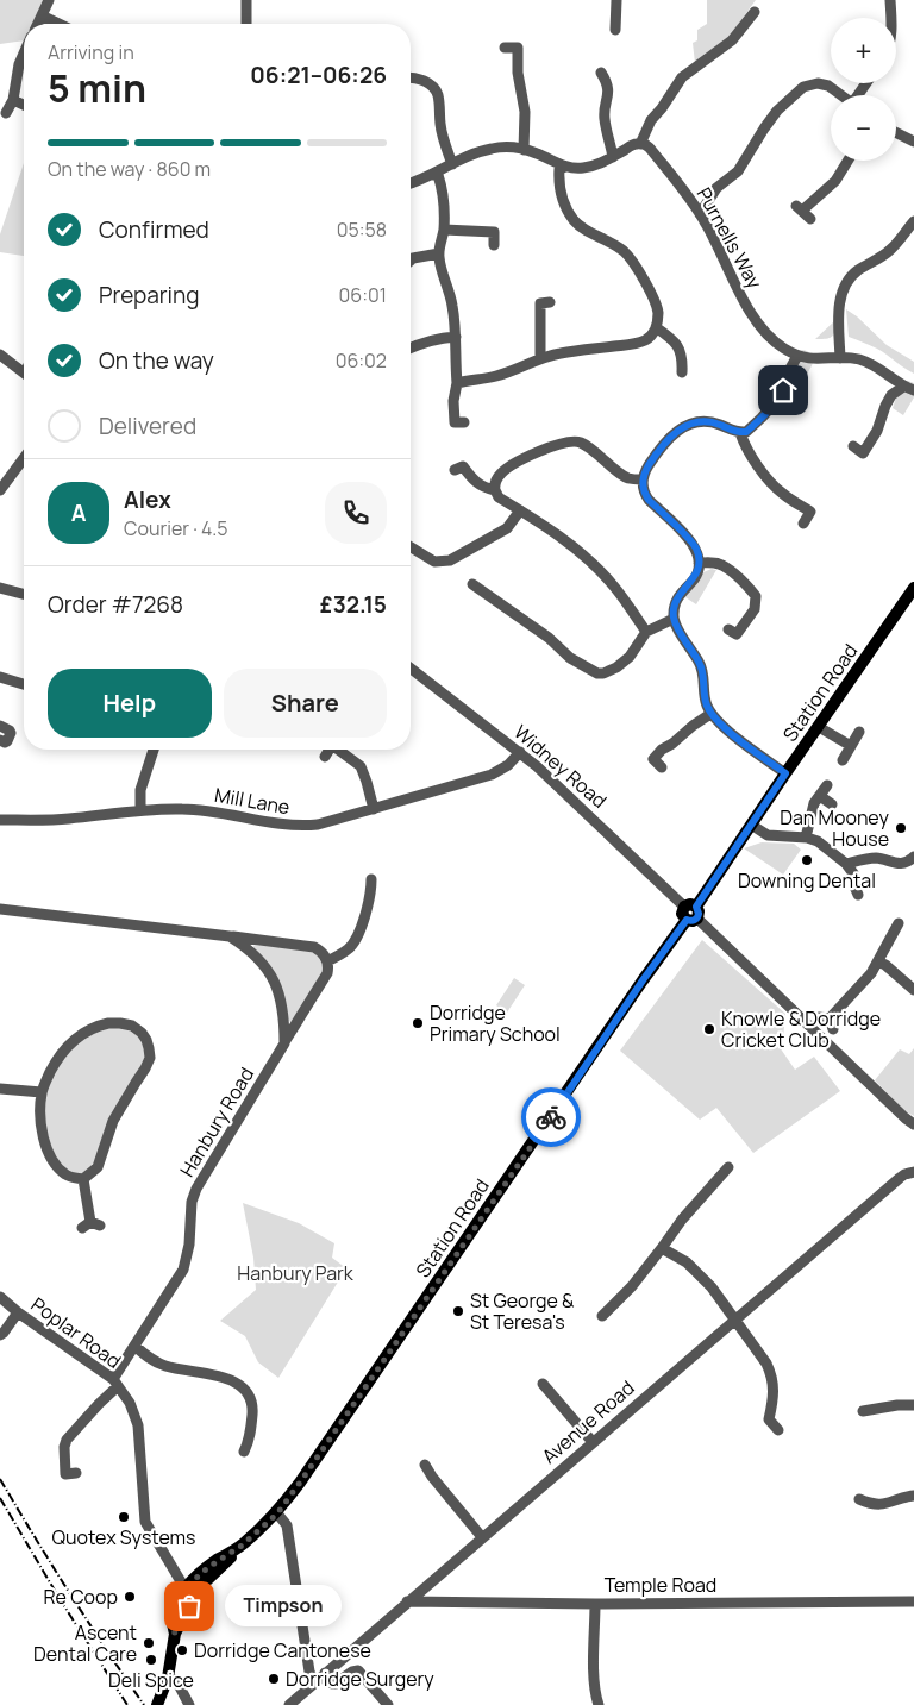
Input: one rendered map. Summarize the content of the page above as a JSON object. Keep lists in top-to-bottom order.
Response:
{
  "streets": {
    "main road": ["Station Road"],
    "street": [
      "Purnells Way",
      "Widney Road",
      "Mill Lane",
      "Hanbury Road",
      "Poplar Road",
      "Avenue Road",
      "Temple Road"
    ]
  },
  "crossings": [
    ["Station Road", "Widney Road"],
    ["Station Road", "Poplar Road"],
    ["Widney Road", "Mill Lane"],
    ["Hanbury Road", "Poplar Road"],
    ["Avenue Road", "Temple Road"]
  ],
  "parks": ["Hanbury Park"],
  "places": [
    "Dan Mooney House",
    "Downing Dental",
    "Dorridge Primary School",
    "Knowle & Dorridge Cricket Club",
    "St George & St Teresa's",
    "Quotex Systems",
    "Re Coop",
    "Timpson",
    "Ascent Dental Care",
    "Dorridge Cantonese",
    "Deli Spice",
    "Dorridge Surgery"
  ],
  "page": {
    "map_buttons": ["+", "−"],
    "heading": ["5 min", "Arriving in", "06:21–06:26"],
    "panel": [
      "Alex",
      "Courier · 4.5",
      "Order #7268",
      "£32.15"
    ],
    "bar": "On the way · 860 m",
    "list": [
      ["Confirmed", "05:58"],
      ["Preparing", "06:01"],
      ["On the way", "06:02"],
      "Delivered"
    ],
    "round": "A",
    "buttons": ["Help", "Share"],
    "bubble": "Timpson"
  }
}
